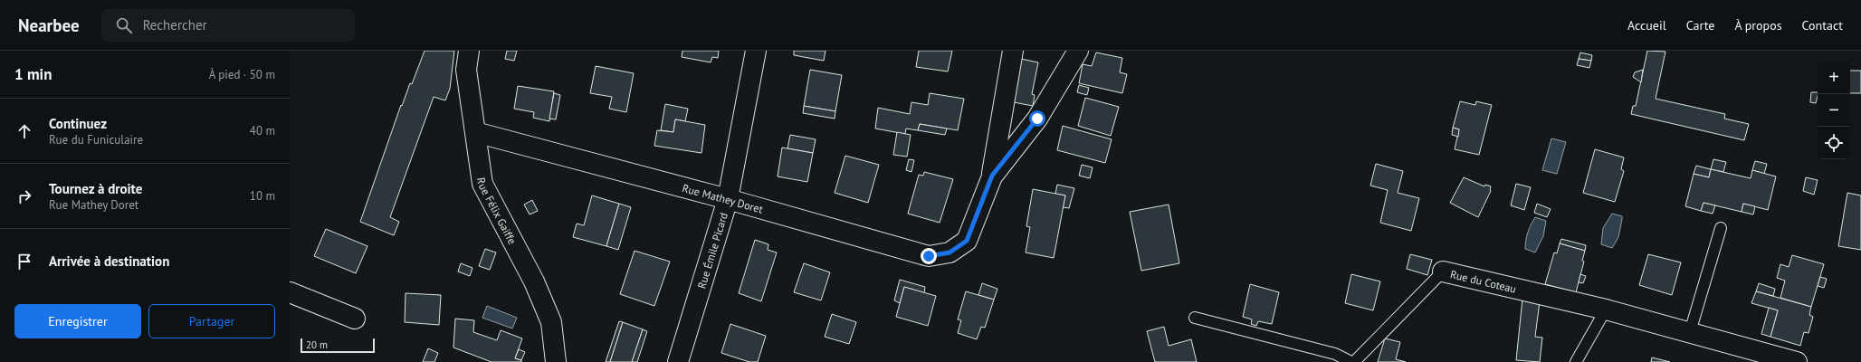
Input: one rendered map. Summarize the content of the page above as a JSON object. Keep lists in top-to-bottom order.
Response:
{
  "streets": {
    "street": [
      "Rue Mathey Doret",
      "Rue Félix Gaiffe",
      "Rue Émile Picard",
      "Rue du Coteau"
    ]
  },
  "crossings": [
    ["Rue Mathey Doret", "Rue Félix Gaiffe"],
    ["Rue Mathey Doret", "Rue Émile Picard"]
  ],
  "scale_bar": "20 m",
  "page": {
    "header": "Nearbee",
    "search": "Rechercher",
    "nav": [
      "Accueil",
      "Carte",
      "À propos",
      "Contact"
    ],
    "heading": ["1 min", "À pied · 50 m"],
    "map_buttons": ["+", "−"],
    "list": [
      ["Continuez", "Rue du Funiculaire", "40 m"],
      ["Tournez à droite", "Rue Mathey Doret", "10 m"],
      "Arrivée à destination"
    ],
    "buttons": ["Enregistrer", "Partager"],
    "scale": "20 m"
  }
}
